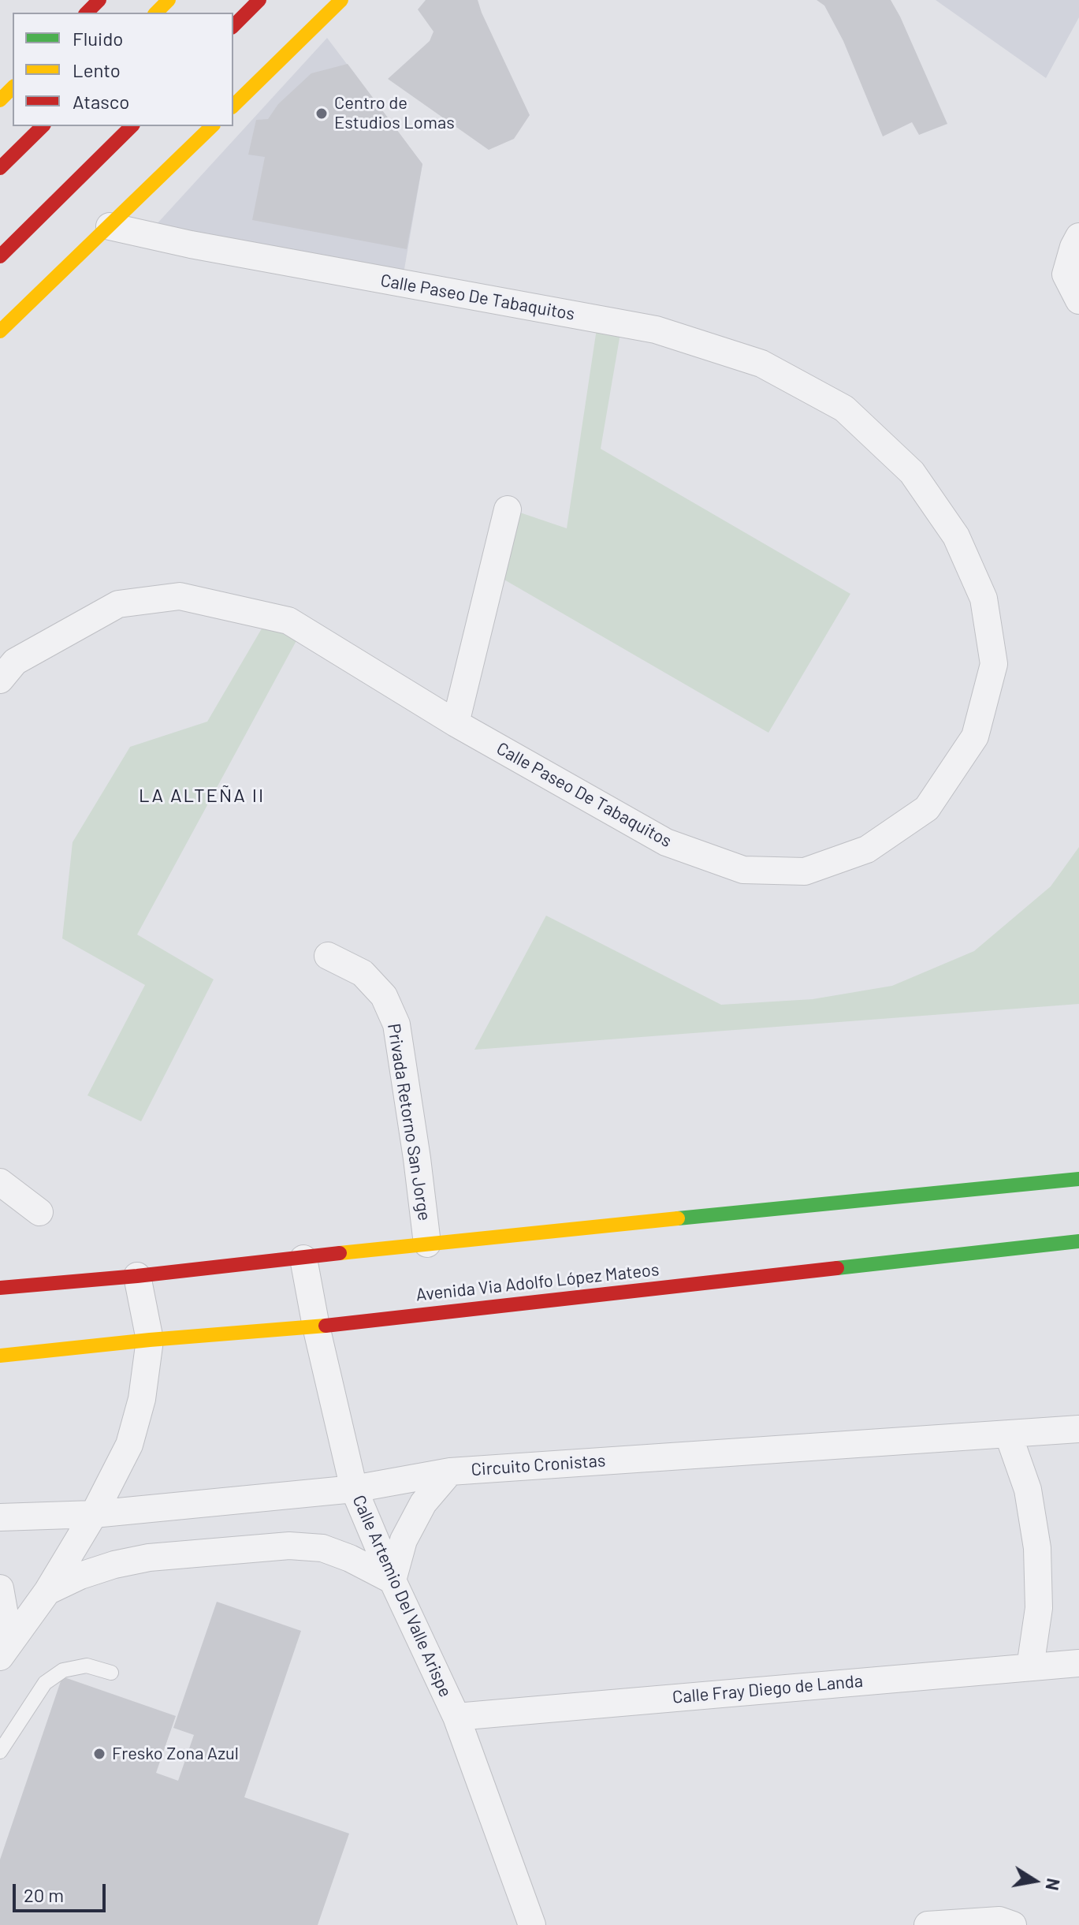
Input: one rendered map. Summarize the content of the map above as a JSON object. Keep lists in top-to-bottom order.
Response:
{
  "streets": {
    "main road": ["Avenida Via Adolfo López Mateos"],
    "street": [
      "Calle Paseo De Tabaquitos",
      "Privada Retorno San Jorge",
      "Circuito Cronistas",
      "Calle Artemio Del Valle Arispe",
      "Calle Fray Diego de Landa"
    ]
  },
  "crossings": [
    ["Avenida Via Adolfo López Mateos", "Calle Artemio Del Valle Arispe"],
    ["Circuito Cronistas", "Calle Artemio Del Valle Arispe"],
    ["Calle Artemio Del Valle Arispe", "Calle Fray Diego de Landa"]
  ],
  "districts": ["LA ALTEÑA II"],
  "places": ["Centro de Estudios Lomas", "Fresko Zona Azul"],
  "legend": ["Fluido", "Lento", "Atasco"],
  "scale_bar": "20 m",
  "north": "right"
}
